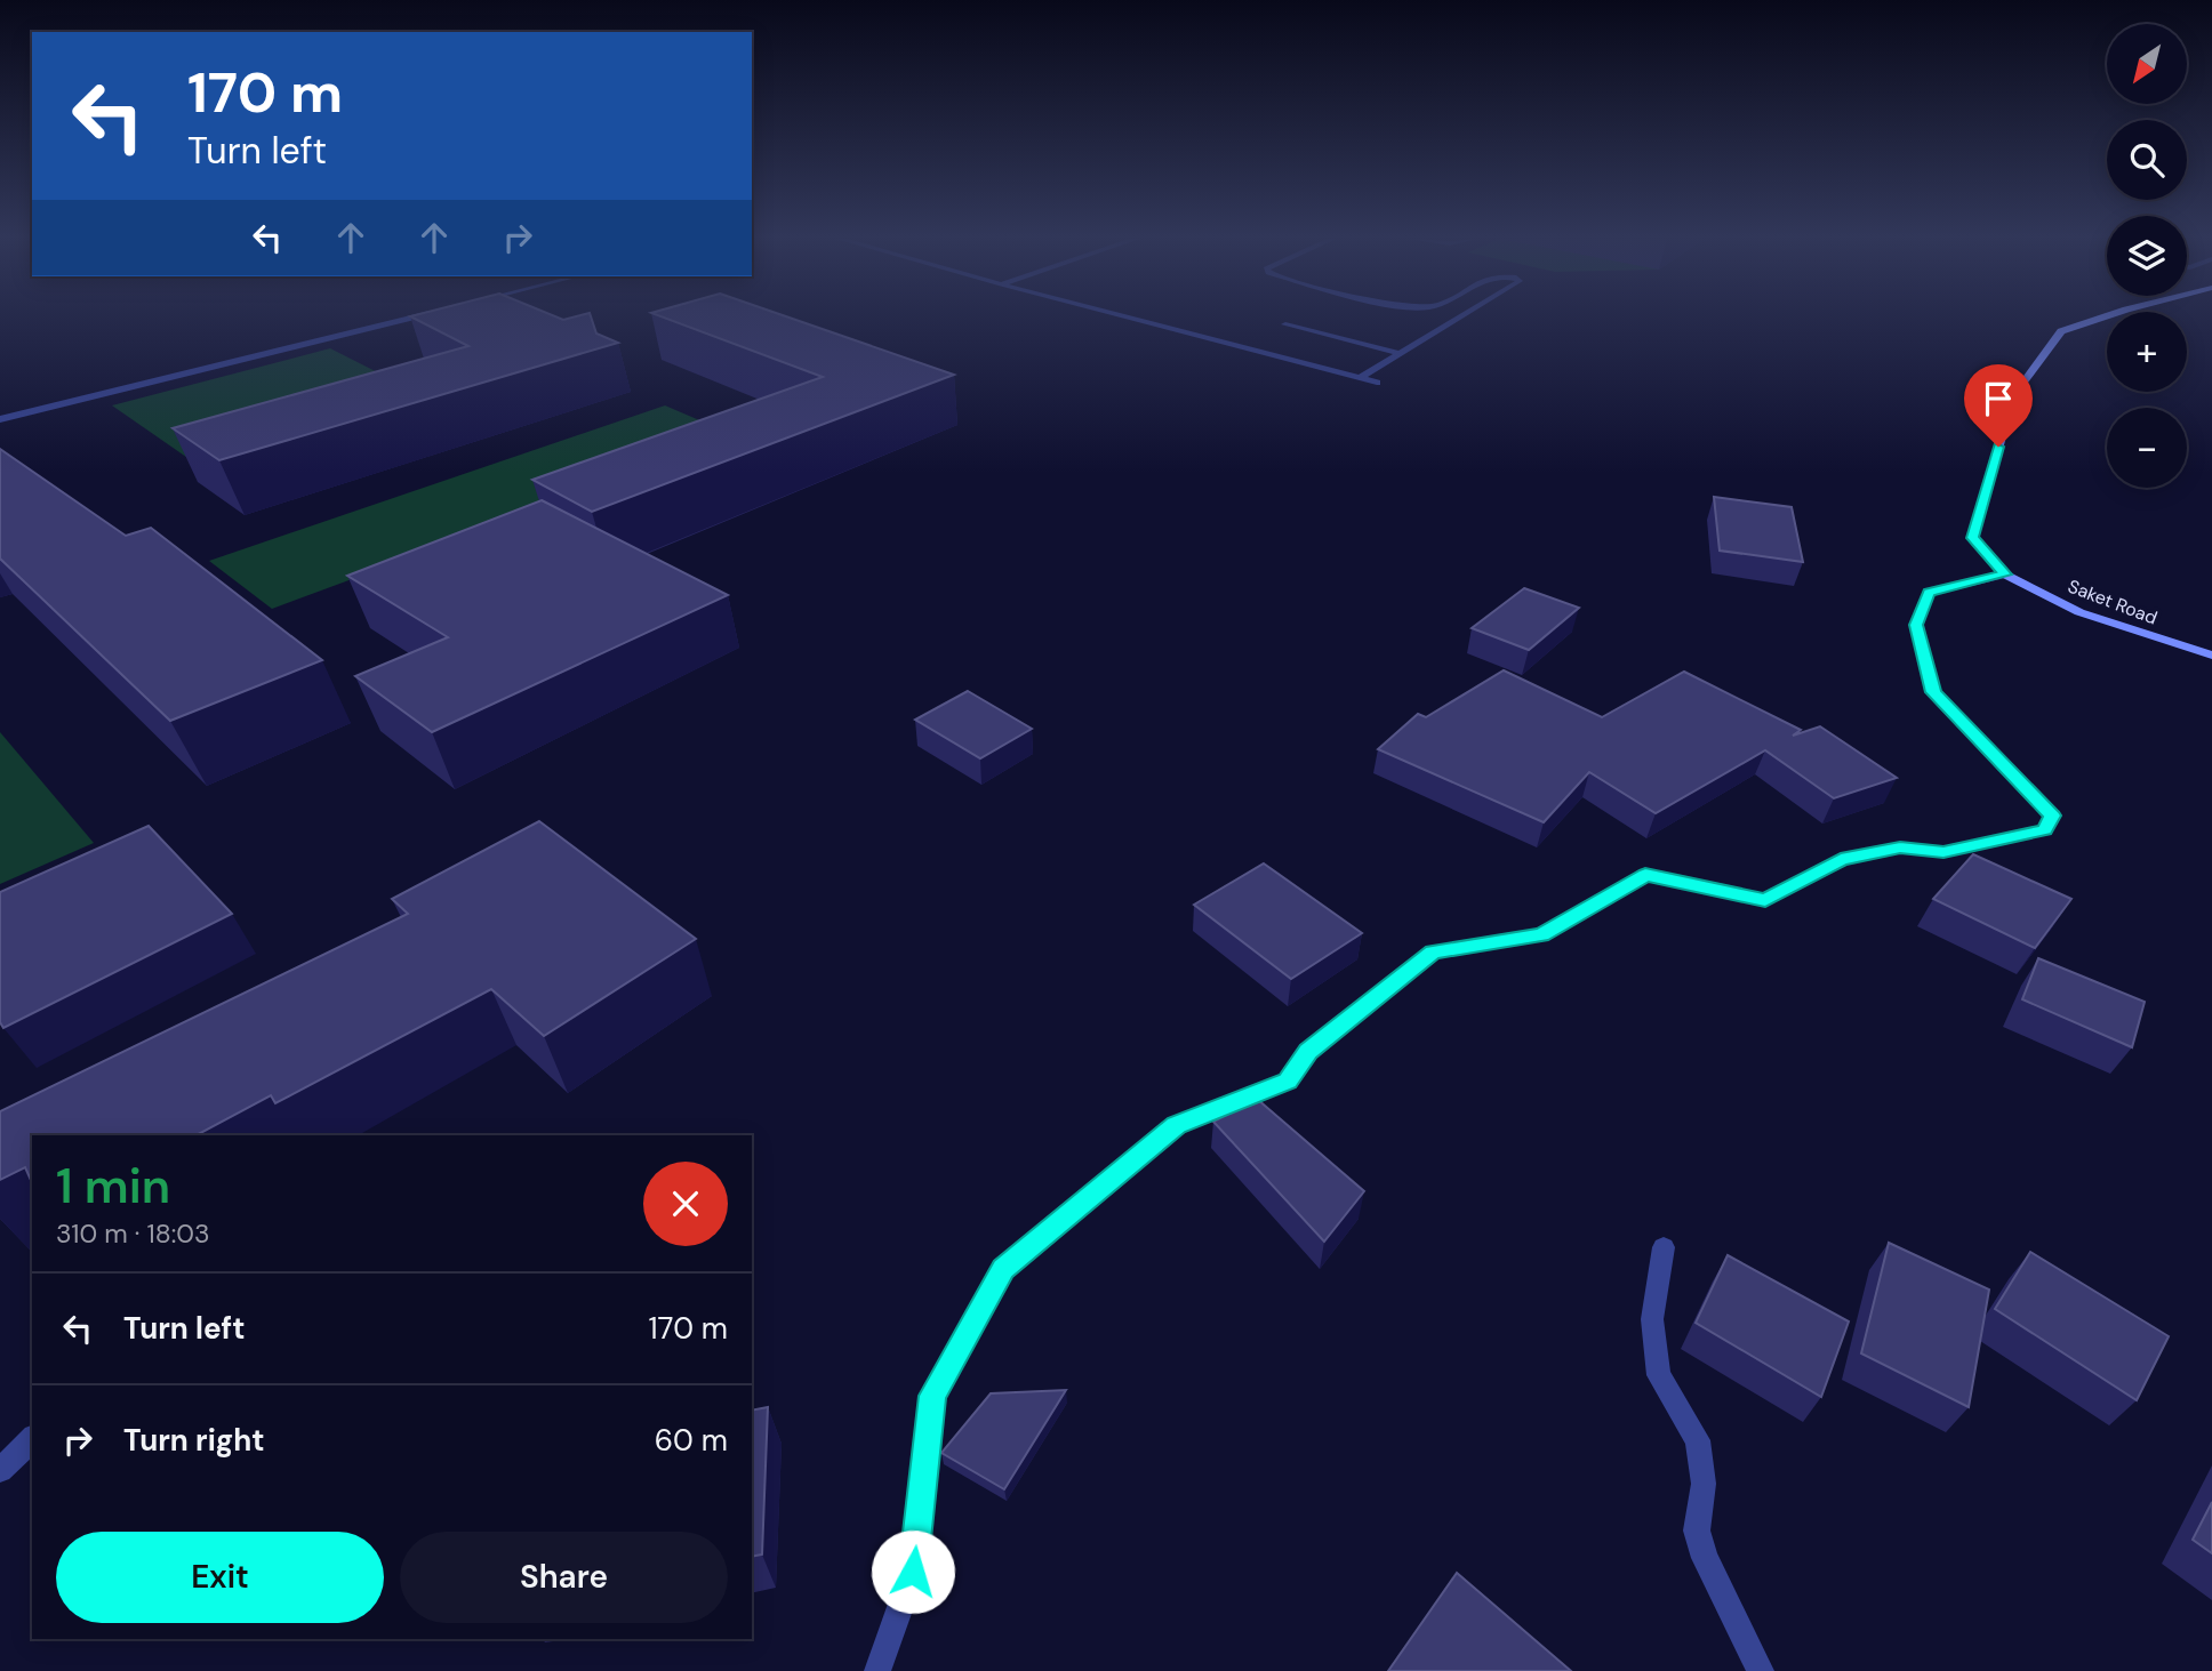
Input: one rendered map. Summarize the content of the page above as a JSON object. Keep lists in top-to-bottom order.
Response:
{
  "streets": {
    "main road": ["Saket Road"]
  },
  "north": "bottom left",
  "page": {
    "map_buttons": ["+", "−"],
    "turn": ["170 m", "Turn left"],
    "heading": ["1 min", "310 m · 18:03"],
    "list": [
      {
        "name": "Turn left",
        "value": "170 m"
      },
      {
        "name": "Turn right",
        "value": "60 m"
      }
    ],
    "buttons": ["Exit", "Share"]
  }
}
